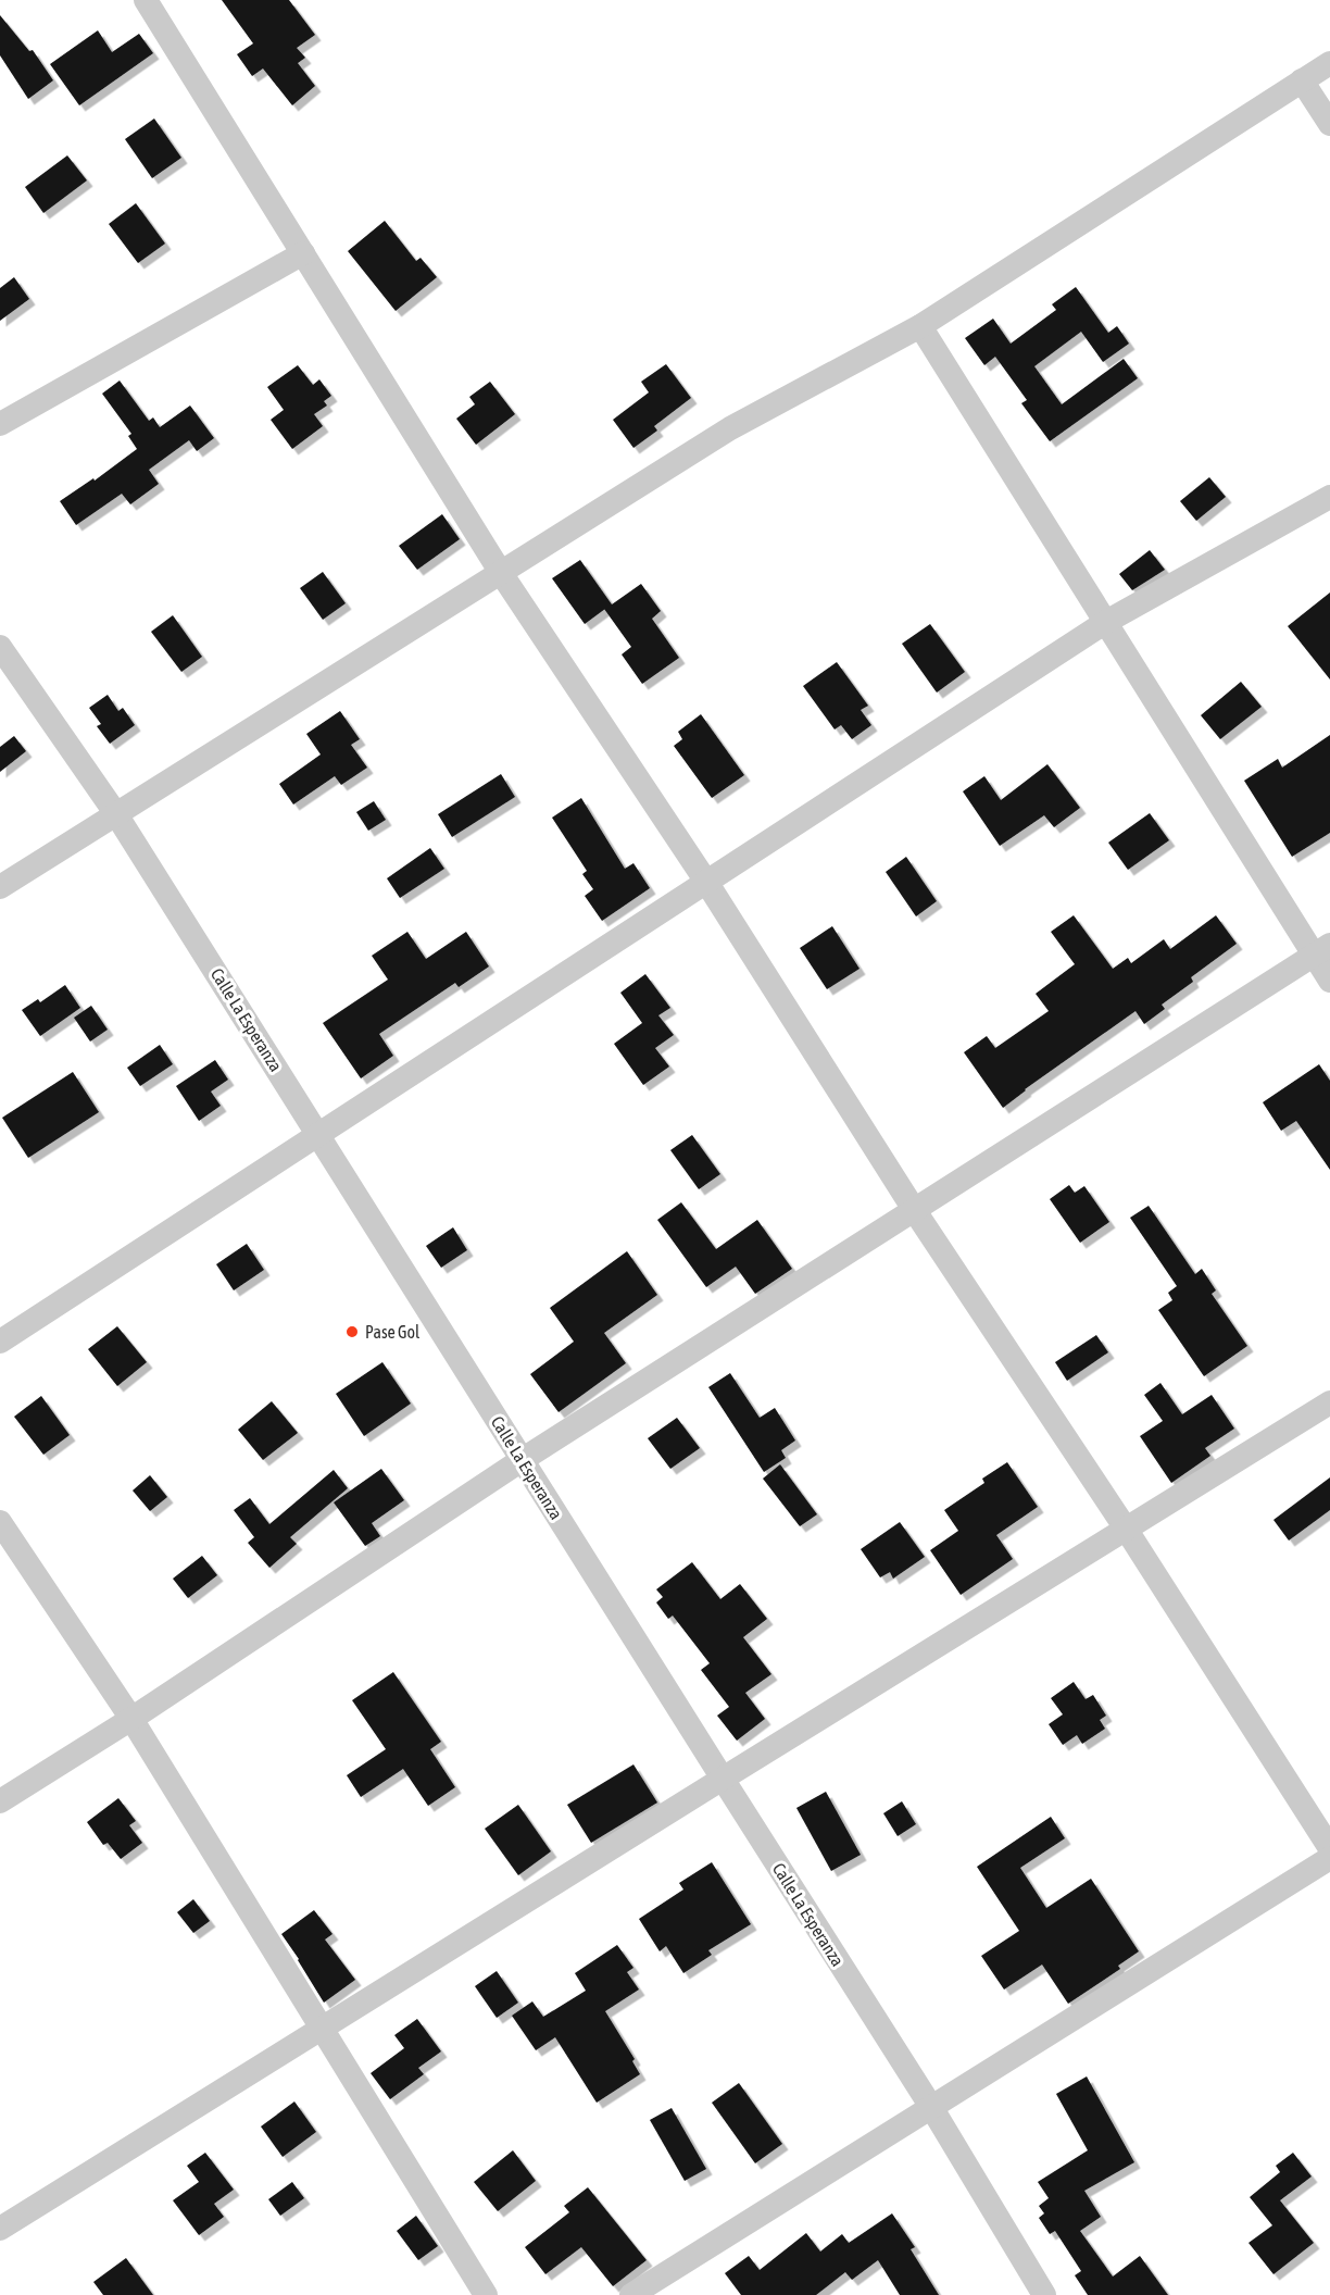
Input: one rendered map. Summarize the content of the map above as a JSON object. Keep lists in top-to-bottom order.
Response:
{
  "streets": {
    "street": ["Calle La Esperanza"]
  },
  "places": ["Pase Gol"]
}
